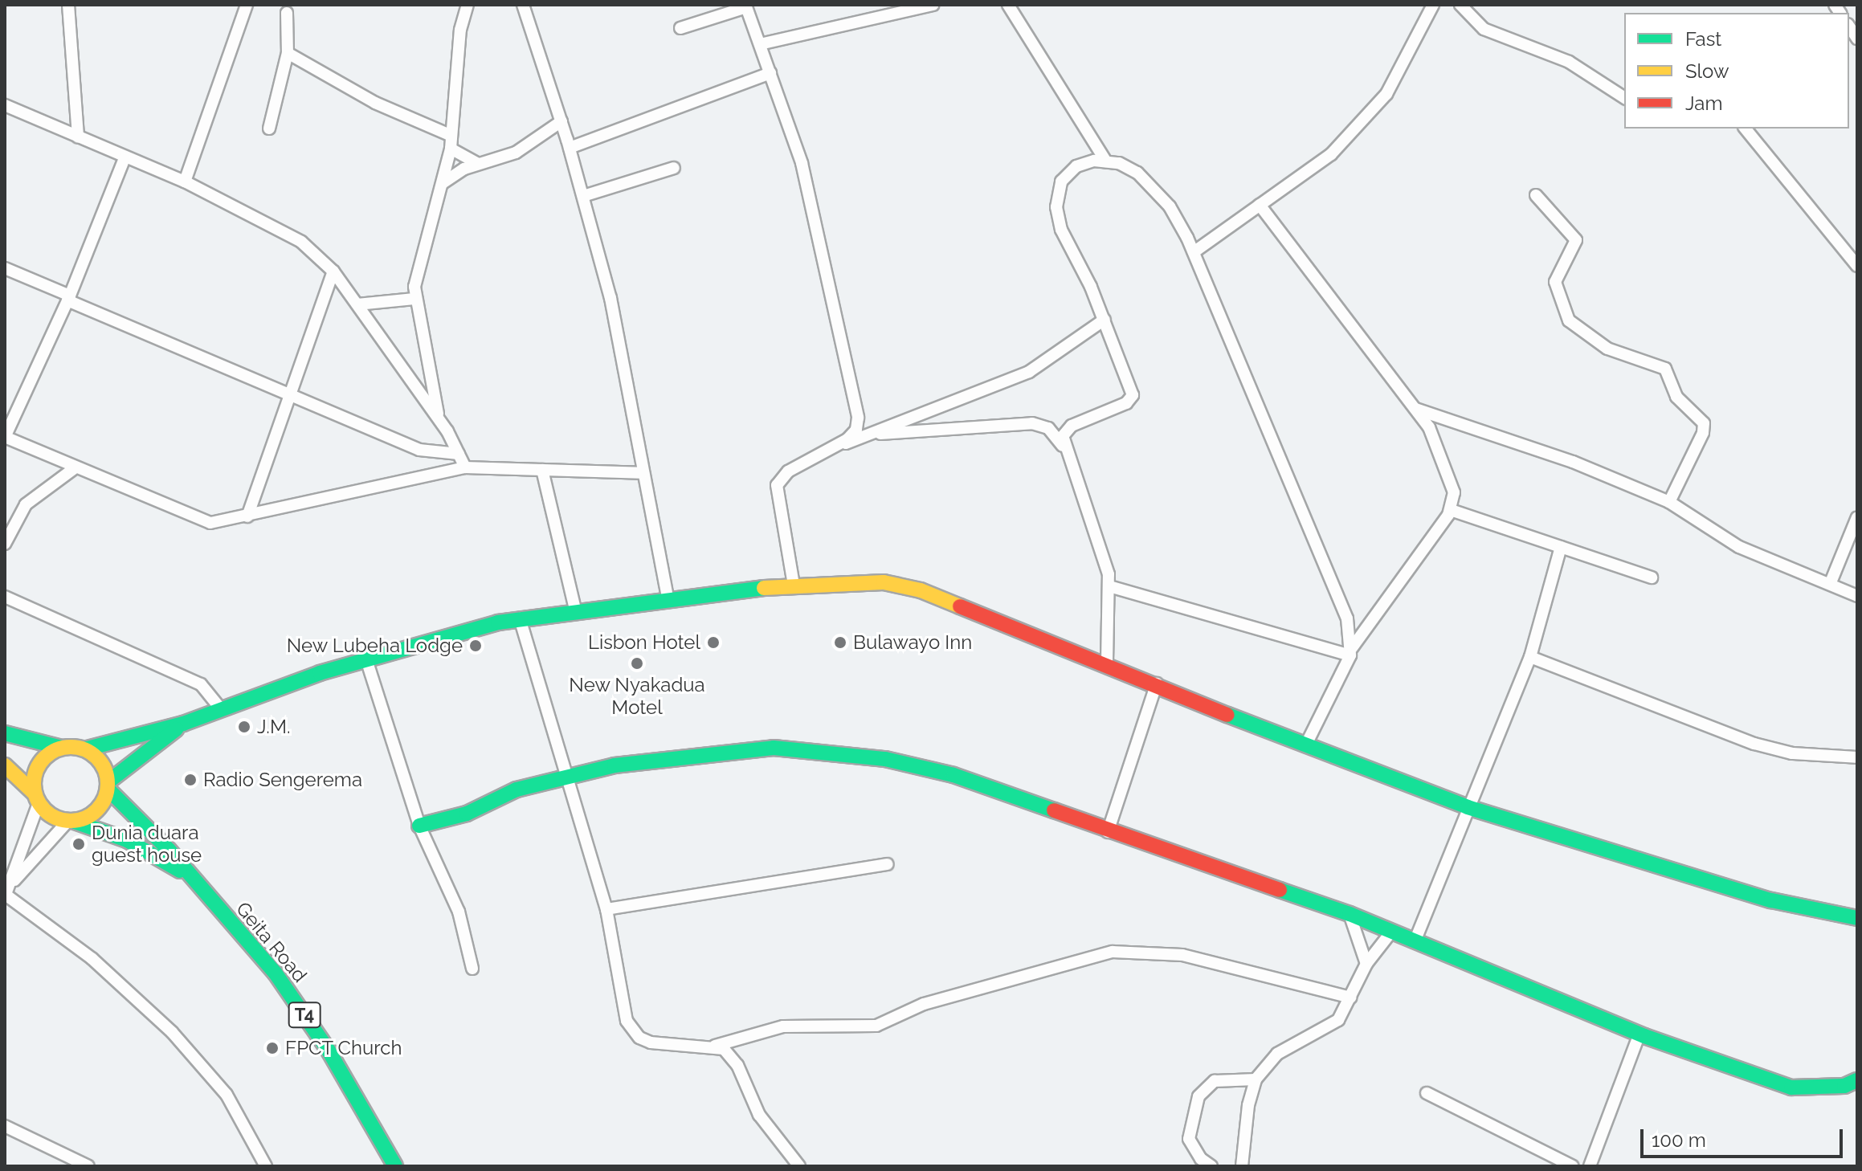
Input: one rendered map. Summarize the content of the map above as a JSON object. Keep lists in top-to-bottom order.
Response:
{
  "streets": {
    "main road": ["Geita Road", "T4"]
  },
  "places": [
    "Lisbon Hotel",
    "Bulawayo Inn",
    "New Lubeha Lodge",
    "New Nyakadua Motel",
    "J.M.",
    "Radio Sengerema",
    "Dunia duara guest house",
    "FPCT Church"
  ],
  "legend": ["Fast", "Slow", "Jam"],
  "scale_bar": "100 m"
}
